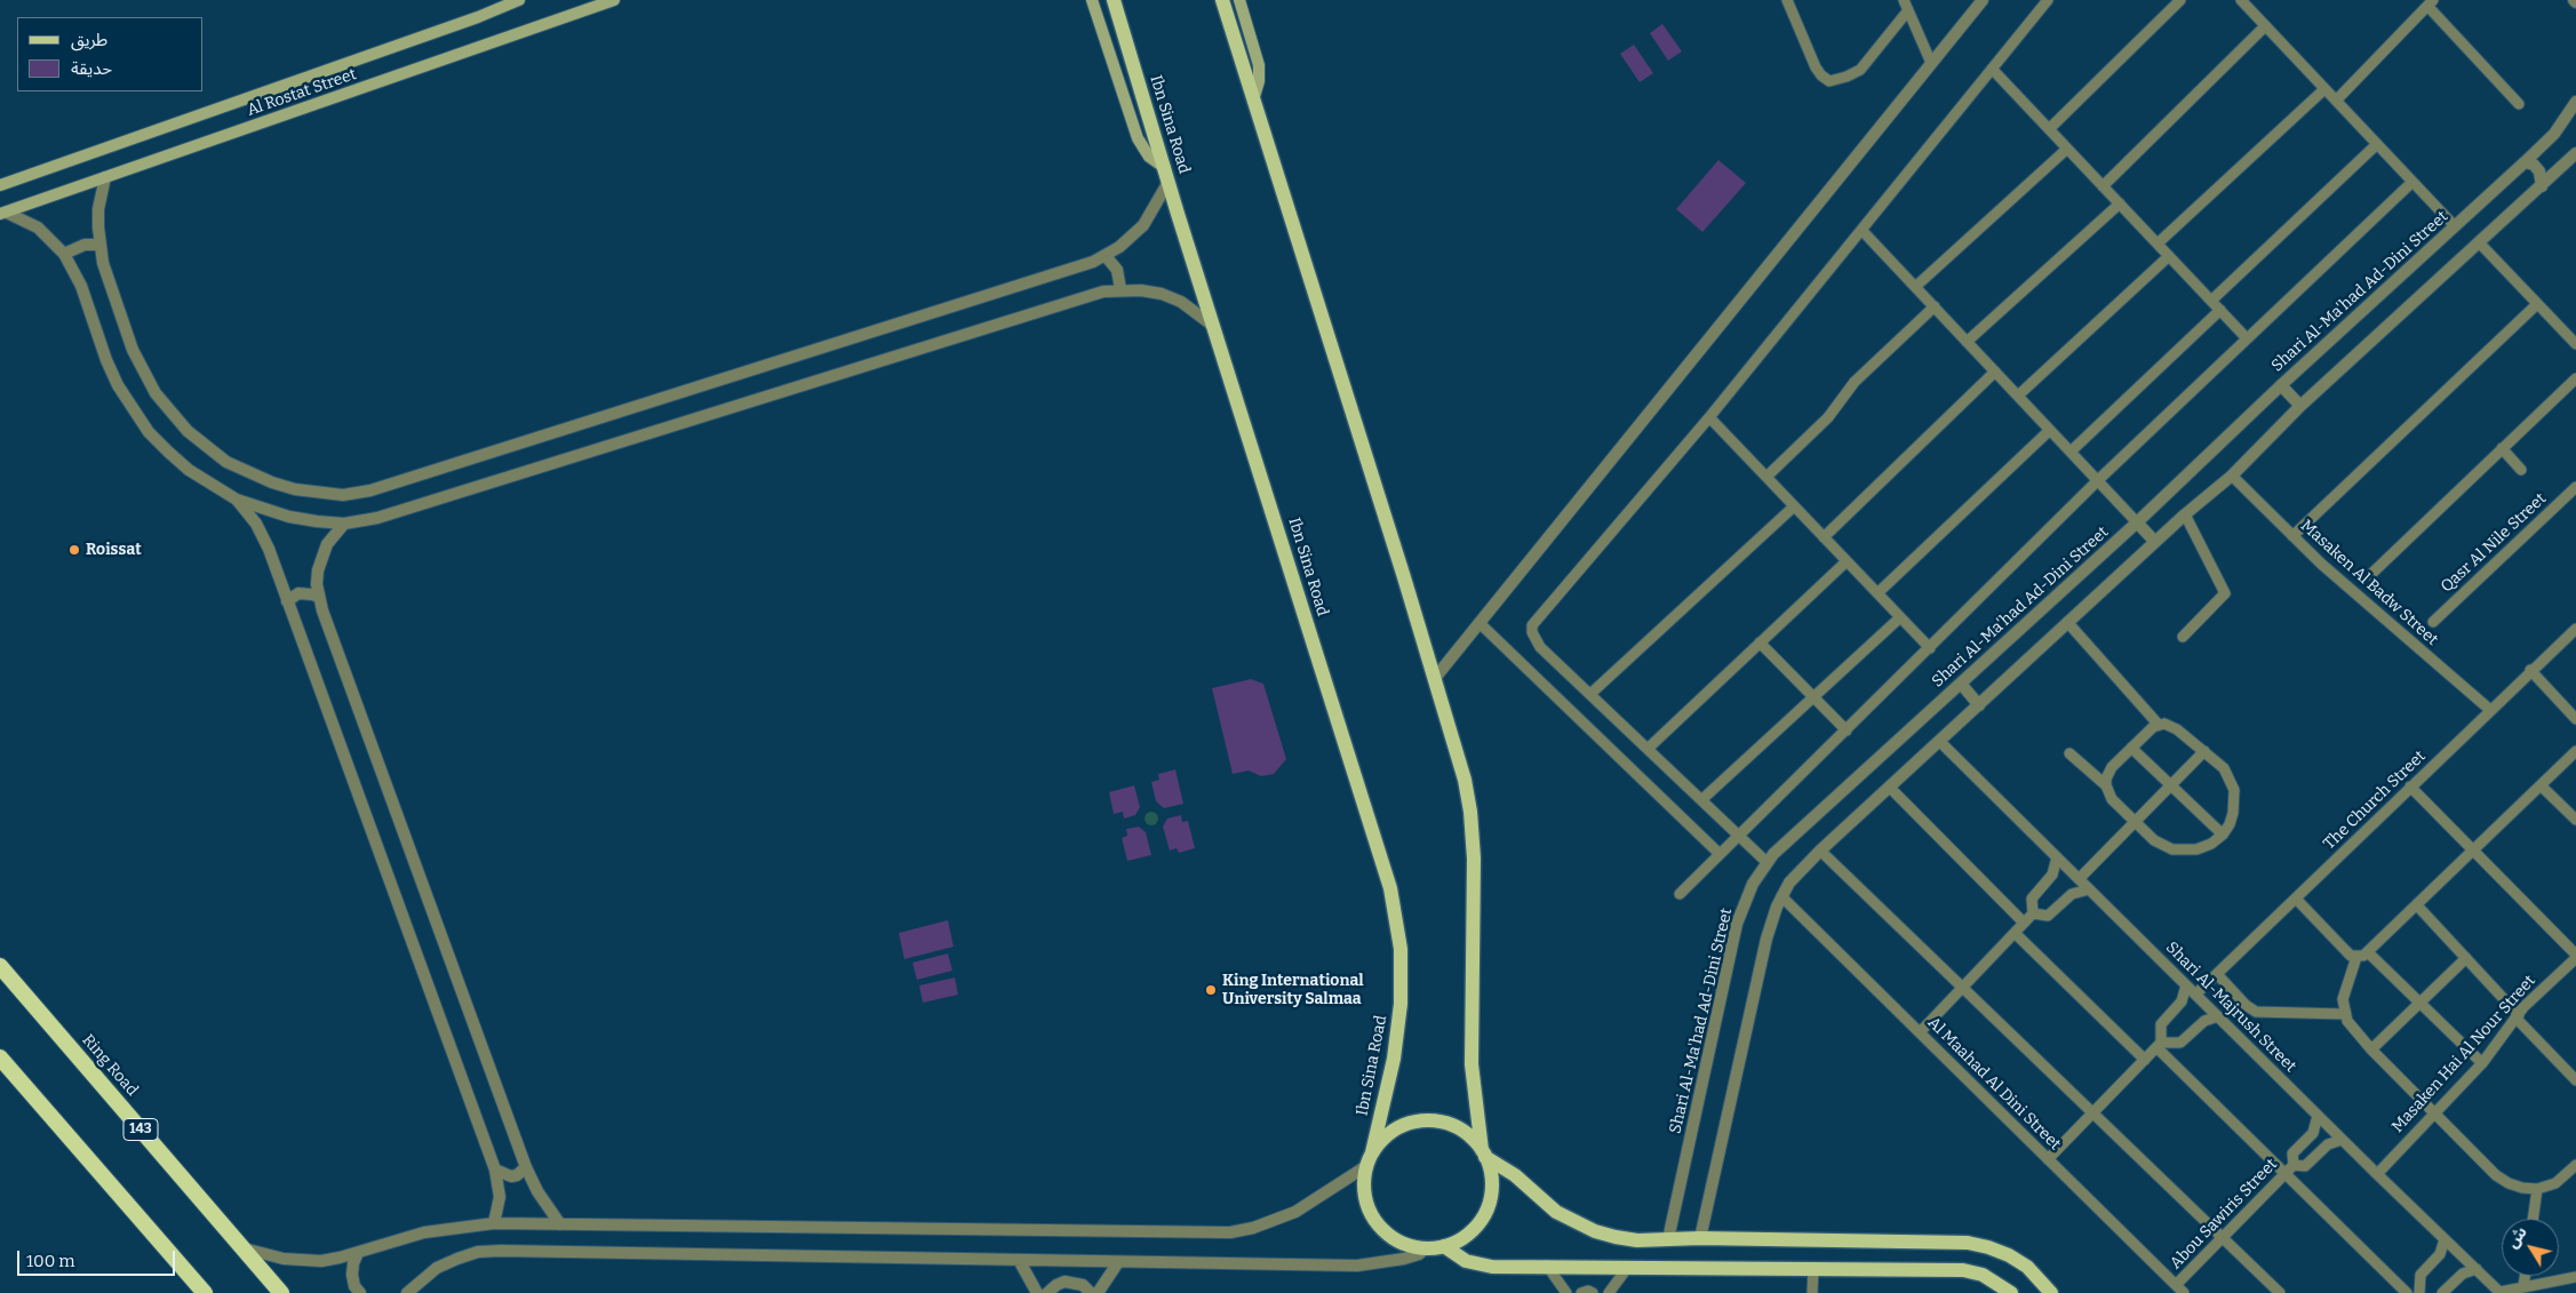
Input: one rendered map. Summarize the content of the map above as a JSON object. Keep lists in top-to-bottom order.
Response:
{
  "streets": {
    "highway": ["Ring Road", "143"],
    "main road": ["Al Rostat Street", "Ibn Sina Road"],
    "street": [
      "Shari Al-Ma'had Ad-Dini Street",
      "Qasr Al Nile Street",
      "Masaken Al Badw Street",
      "The Church Street",
      "Shari Al-Majrush Street",
      "Masaken Hai Al Nour Street",
      "Al Maahad Al Dini Street",
      "Abou Sawiris Street"
    ]
  },
  "crossings": [
    ["Masaken Al Badw Street", "The Church Street"],
    ["The Church Street", "Shari Al-Majrush Street"],
    ["Shari Al-Majrush Street", "Masaken Hai Al Nour Street"],
    ["Shari Al-Majrush Street", "Abou Sawiris Street"],
    ["Al Maahad Al Dini Street", "Abou Sawiris Street"]
  ],
  "places": ["Roissat", "King International University Salmaa"],
  "legend": ["طريق", "حديقة"],
  "scale_bar": "100 m",
  "north": "top left"
}
